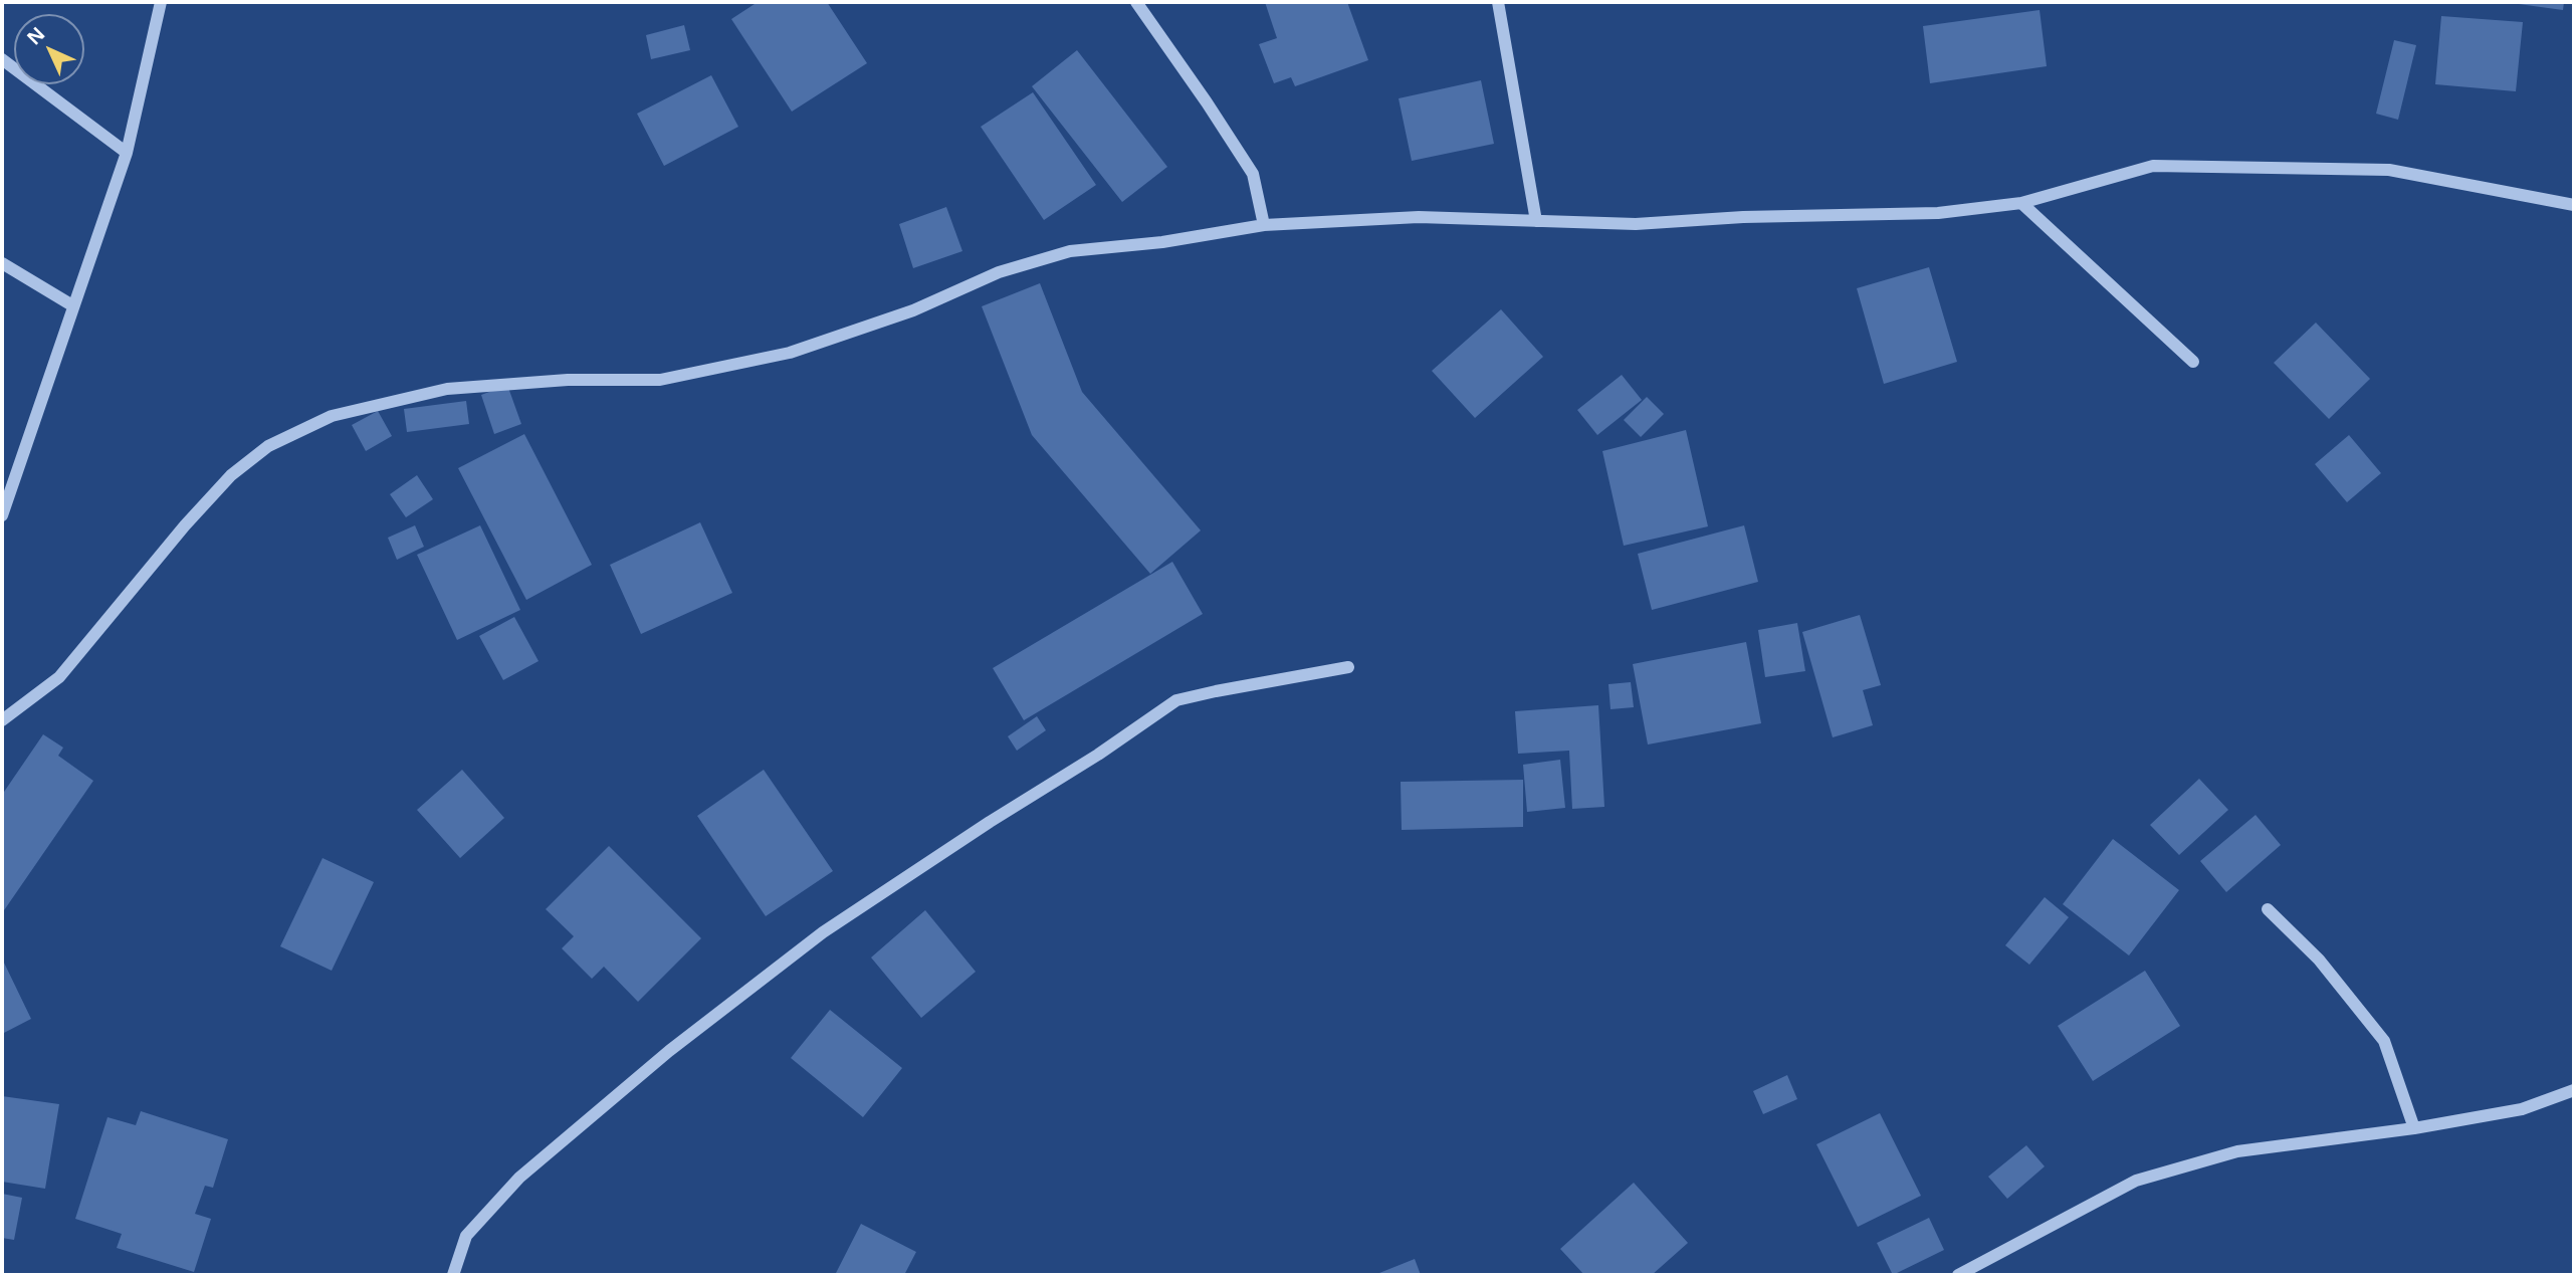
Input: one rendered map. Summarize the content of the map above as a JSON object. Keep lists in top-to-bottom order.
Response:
{
  "north": "top left"
}
